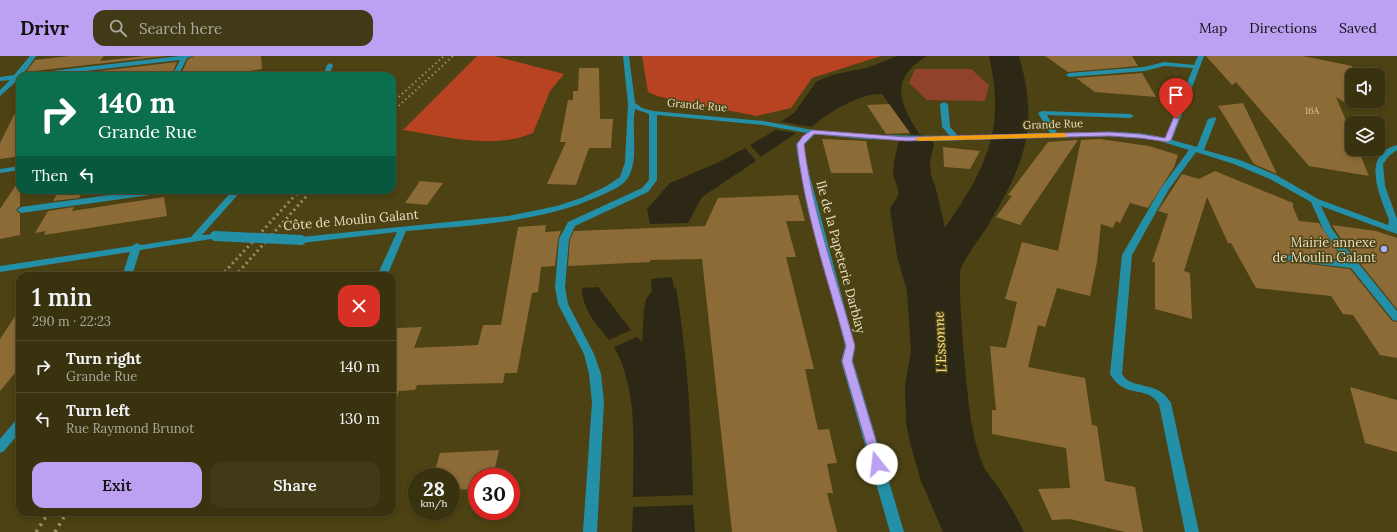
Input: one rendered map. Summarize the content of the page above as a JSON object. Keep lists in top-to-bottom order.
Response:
{
  "streets": {
    "street": ["Grande Rue", "Côte de Moulin Galant", "Ile de la Papeterie Darblay"]
  },
  "crossings": [
    ["Grande Rue", "Côte de Moulin Galant"],
    ["Grande Rue", "Ile de la Papeterie Darblay"]
  ],
  "water": ["L'Essonne"],
  "places": ["Mairie annexe de Moulin Galant"],
  "house_numbers": ["16A"],
  "page": {
    "header": "Drivr",
    "search": "Search here",
    "nav": ["Map", "Directions", "Saved"],
    "turn": ["140 m", "Grande Rue"],
    "then": "Then",
    "heading": ["1 min", "290 m · 22:23"],
    "list": [
      {
        "name": "Turn right",
        "note": "Grande Rue",
        "value": "140 m"
      },
      {
        "name": "Turn left",
        "note": "Rue Raymond Brunot",
        "value": "130 m"
      }
    ],
    "buttons": ["Exit", "Share"],
    "speed": "28 km/h",
    "limit": "30"
  }
}
